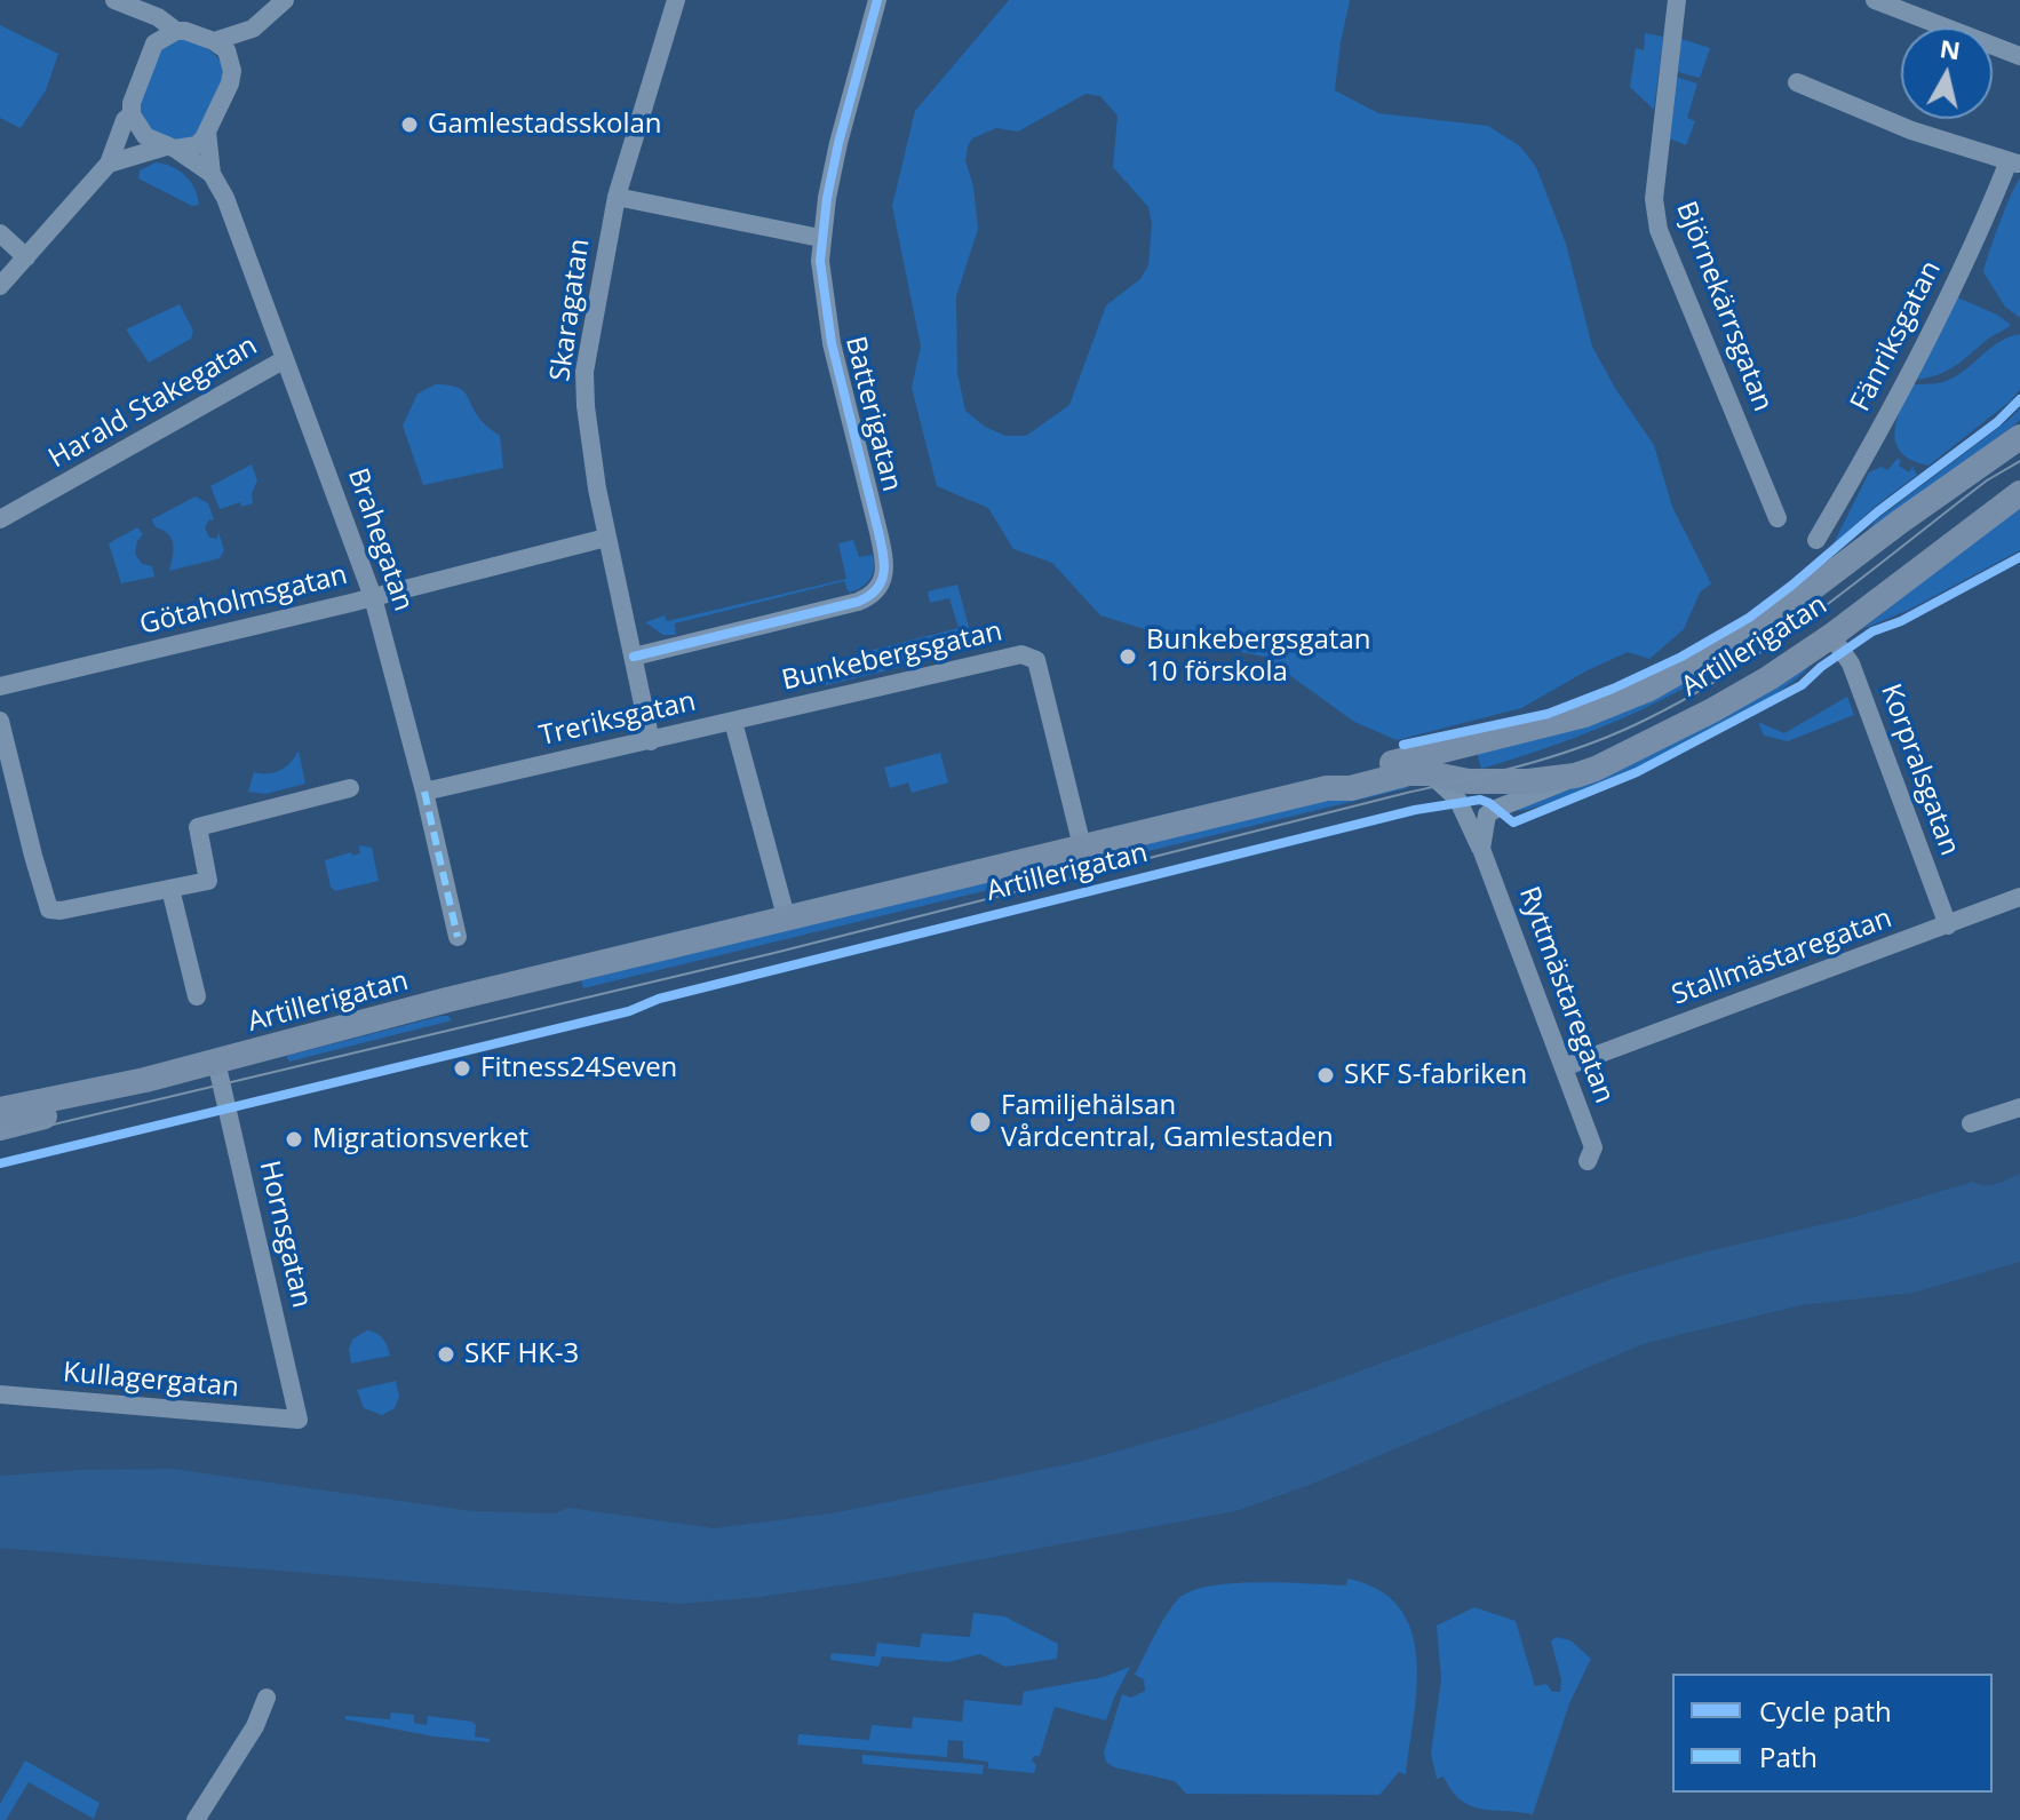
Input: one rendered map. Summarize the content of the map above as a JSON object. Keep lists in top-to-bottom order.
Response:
{
  "streets": {
    "main road": ["Artillerigatan"],
    "street": [
      "Björnekärrsgatan",
      "Skaragatan",
      "Fänriksgatan",
      "Harald Stakegatan",
      "Batterigatan",
      "Brahegatan",
      "Götaholmsgatan",
      "Bunkebergsgatan",
      "Treriksgatan",
      "Korpralsgatan",
      "Stallmästaregatan",
      "Ryttmästaregatan",
      "Hornsgatan",
      "Kullagergatan"
    ]
  },
  "crossings": [
    ["Skaragatan", "Batterigatan"],
    ["Skaragatan", "Götaholmsgatan"],
    ["Skaragatan", "Treriksgatan"],
    ["Harald Stakegatan", "Brahegatan"],
    ["Brahegatan", "Götaholmsgatan"],
    ["Brahegatan", "Treriksgatan"],
    ["Artillerigatan", "Bunkebergsgatan"],
    ["Artillerigatan", "Treriksgatan"],
    ["Artillerigatan", "Korpralsgatan"],
    ["Artillerigatan", "Ryttmästaregatan"],
    ["Artillerigatan", "Hornsgatan"],
    ["Bunkebergsgatan", "Treriksgatan"],
    ["Korpralsgatan", "Stallmästaregatan"],
    ["Stallmästaregatan", "Ryttmästaregatan"],
    ["Hornsgatan", "Kullagergatan"]
  ],
  "places": [
    "Gamlestadsskolan",
    "Bunkebergsgatan 10 förskola",
    "Fitness24Seven",
    "SKF S-fabriken",
    "Familjehälsan Vårdcentral, Gamlestaden",
    "Migrationsverket",
    "SKF HK-3"
  ],
  "legend": ["Cycle path", "Path"],
  "north": "top"
}
